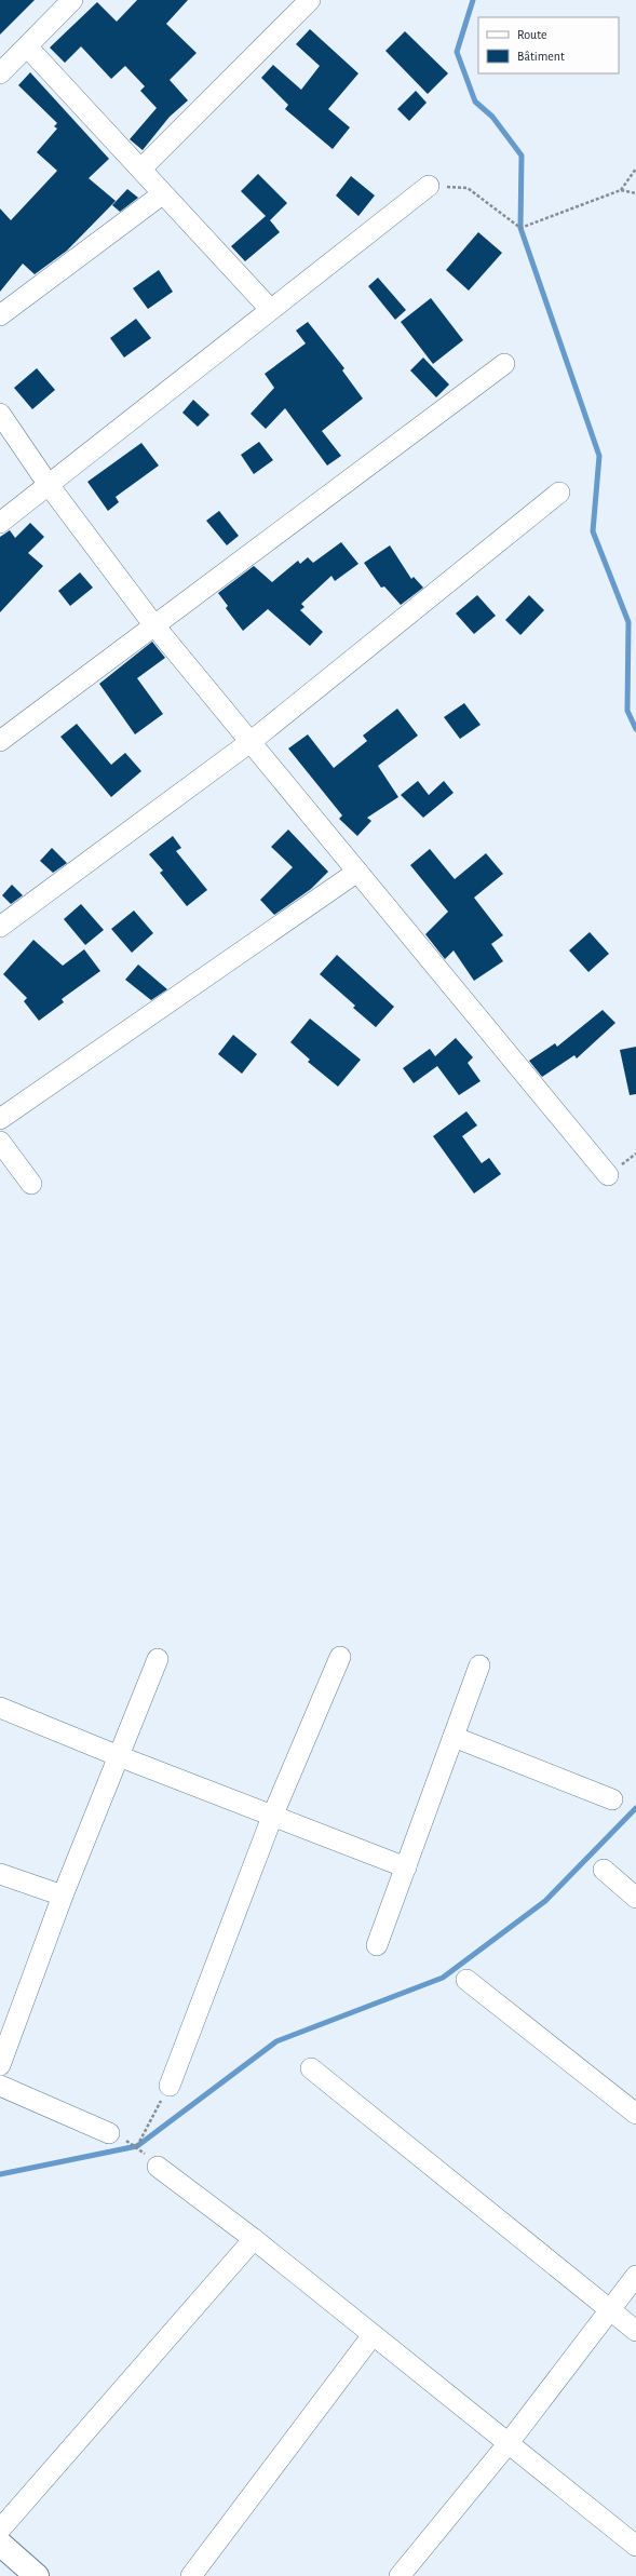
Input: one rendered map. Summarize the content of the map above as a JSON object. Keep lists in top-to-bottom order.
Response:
{
  "legend": ["Route", "Bâtiment"]
}
